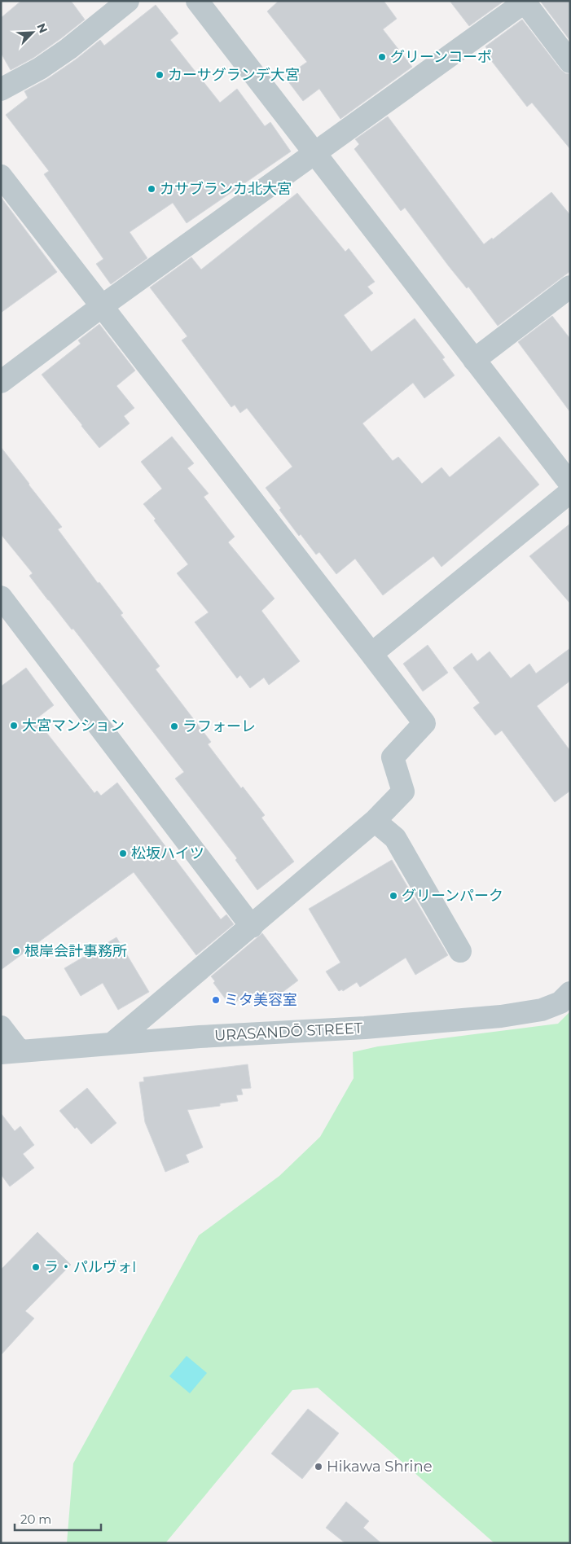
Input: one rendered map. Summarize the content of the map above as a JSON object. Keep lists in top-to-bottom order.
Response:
{
  "streets": {
    "street": ["URASANDŌ STREET"]
  },
  "places": [
    "グリーンコーポ",
    "カーサグランデ大宮",
    "カサブランカ北大宮",
    "大宮マンション",
    "ラフォーレ",
    "松坂ハイツ",
    "グリーンパーク",
    "根岸会計事務所",
    "ミタ美容室",
    "ラ・パルヴォI",
    "Hikawa Shrine"
  ],
  "scale_bar": "20 m",
  "north": "top right"
}
